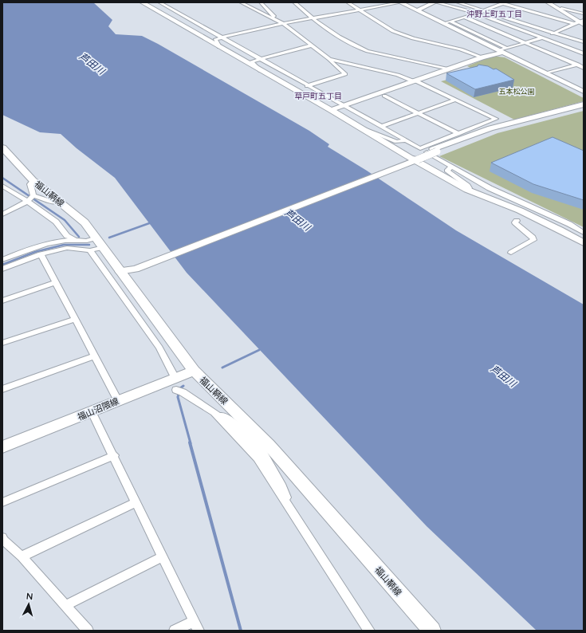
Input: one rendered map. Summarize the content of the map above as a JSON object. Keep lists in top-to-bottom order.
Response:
{
  "streets": {
    "main road": ["福山鞆線", "福山沼隈線"]
  },
  "crossings": [
    ["福山鞆線", "福山沼隈線"]
  ],
  "districts": ["沖野上町五丁目", "草戸町五丁目"],
  "water": ["芦田川"],
  "parks": ["五本松公園"],
  "north": "top"
}
